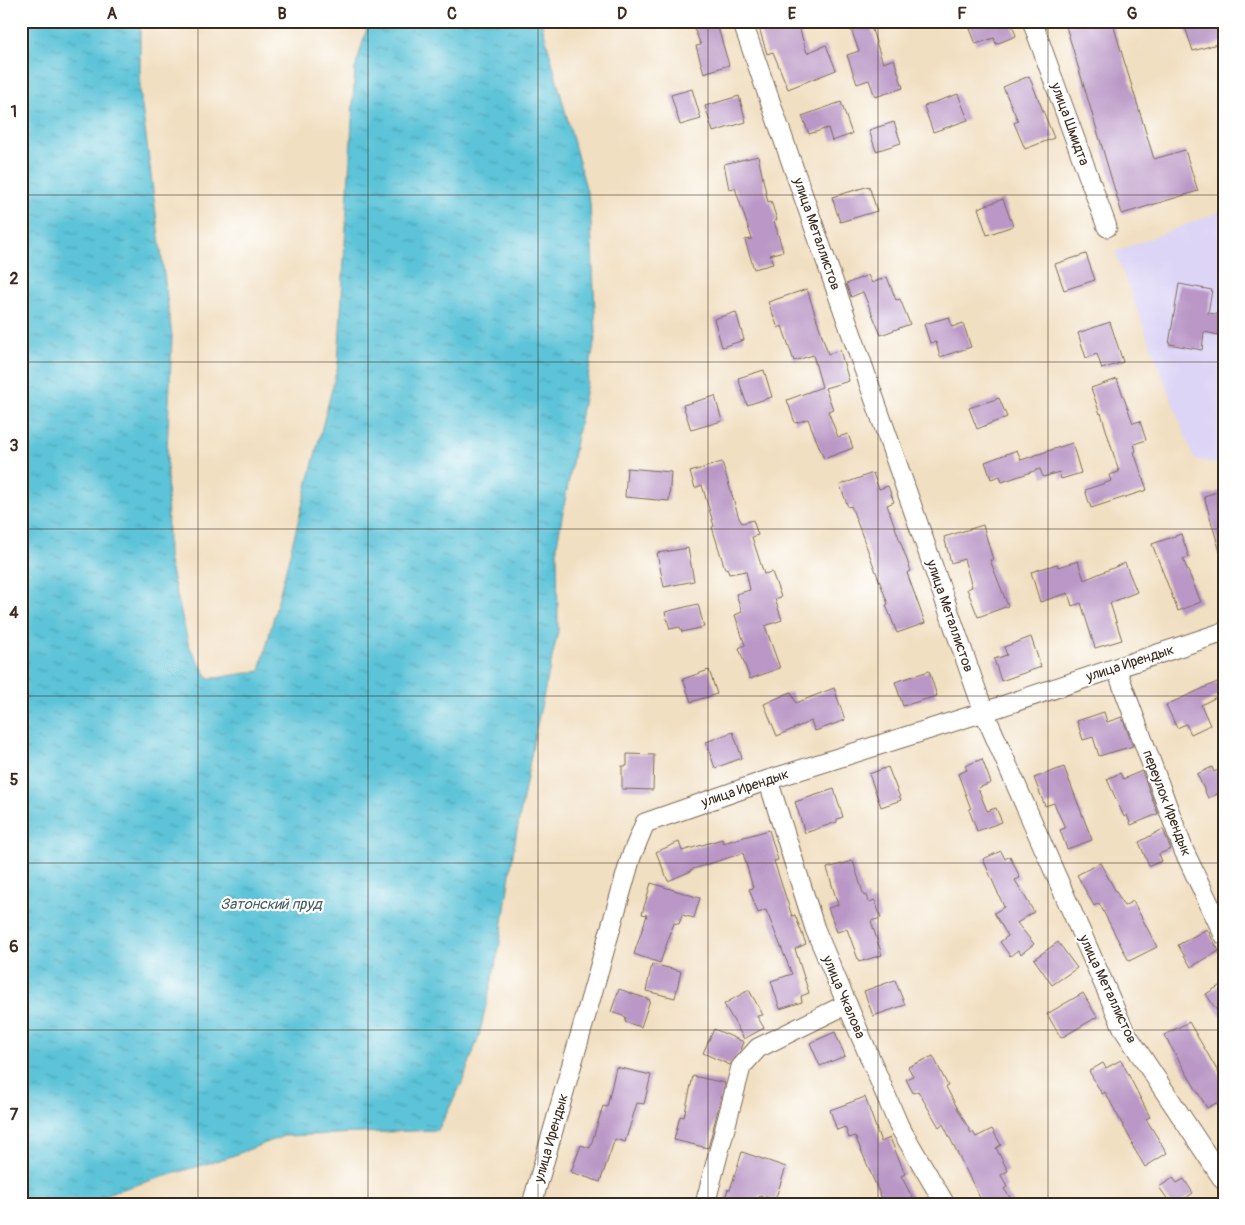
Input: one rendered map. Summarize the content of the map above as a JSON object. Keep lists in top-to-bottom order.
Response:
{
  "streets": {
    "street": [
      "улица Шмидта",
      "улица Металлистов",
      "улица Ирендык",
      "переулок Ирендык",
      "улица Чкалова"
    ]
  },
  "crossings": [
    ["улица Металлистов", "улица Ирендык"],
    ["улица Ирендык", "переулок Ирендык"],
    ["улица Ирендык", "улица Чкалова"]
  ],
  "water": ["Затонский пруд"],
  "grid": {
    "columns": [
      "A",
      "B",
      "C",
      "D",
      "E",
      "F",
      "G"
    ],
    "rows": [
      "1",
      "2",
      "3",
      "4",
      "5",
      "6",
      "7"
    ]
  }
}
